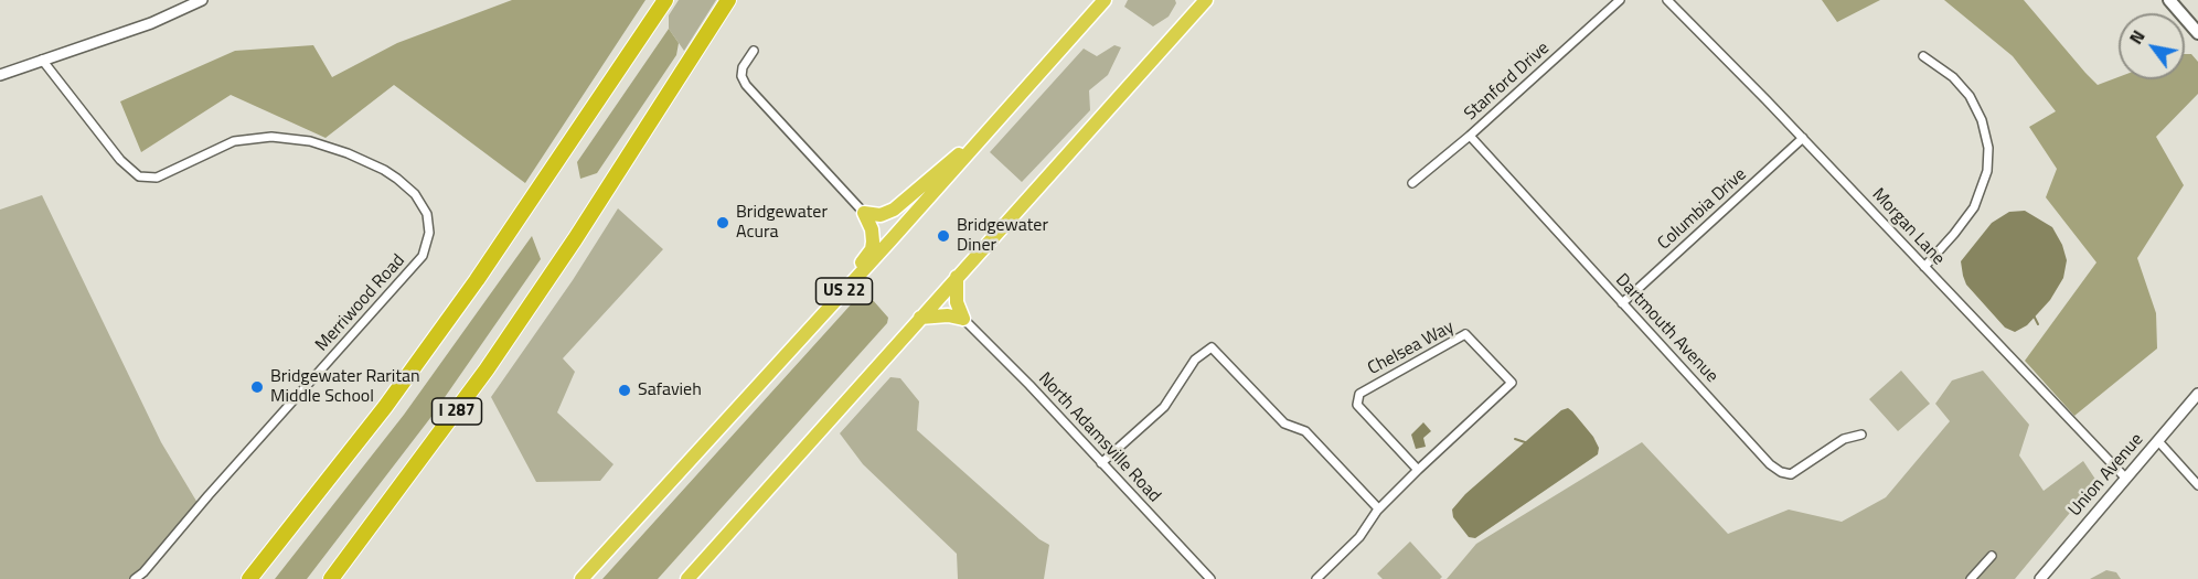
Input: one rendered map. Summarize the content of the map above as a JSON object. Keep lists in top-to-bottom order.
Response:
{
  "streets": {
    "highway": ["US 22", "I 287"],
    "street": [
      "Stanford Drive",
      "Columbia Drive",
      "Morgan Lane",
      "Merriwood Road",
      "Dartmouth Avenue",
      "Chelsea Way",
      "North Adamsville Road",
      "Union Avenue"
    ]
  },
  "crossings": [
    ["Stanford Drive", "Dartmouth Avenue"],
    ["Columbia Drive", "Morgan Lane"],
    ["Columbia Drive", "Dartmouth Avenue"],
    ["Morgan Lane", "Union Avenue"]
  ],
  "places": [
    "Bridgewater Acura",
    "Bridgewater Diner",
    "Bridgewater Raritan Middle School",
    "Safavieh"
  ],
  "north": "top left"
}
